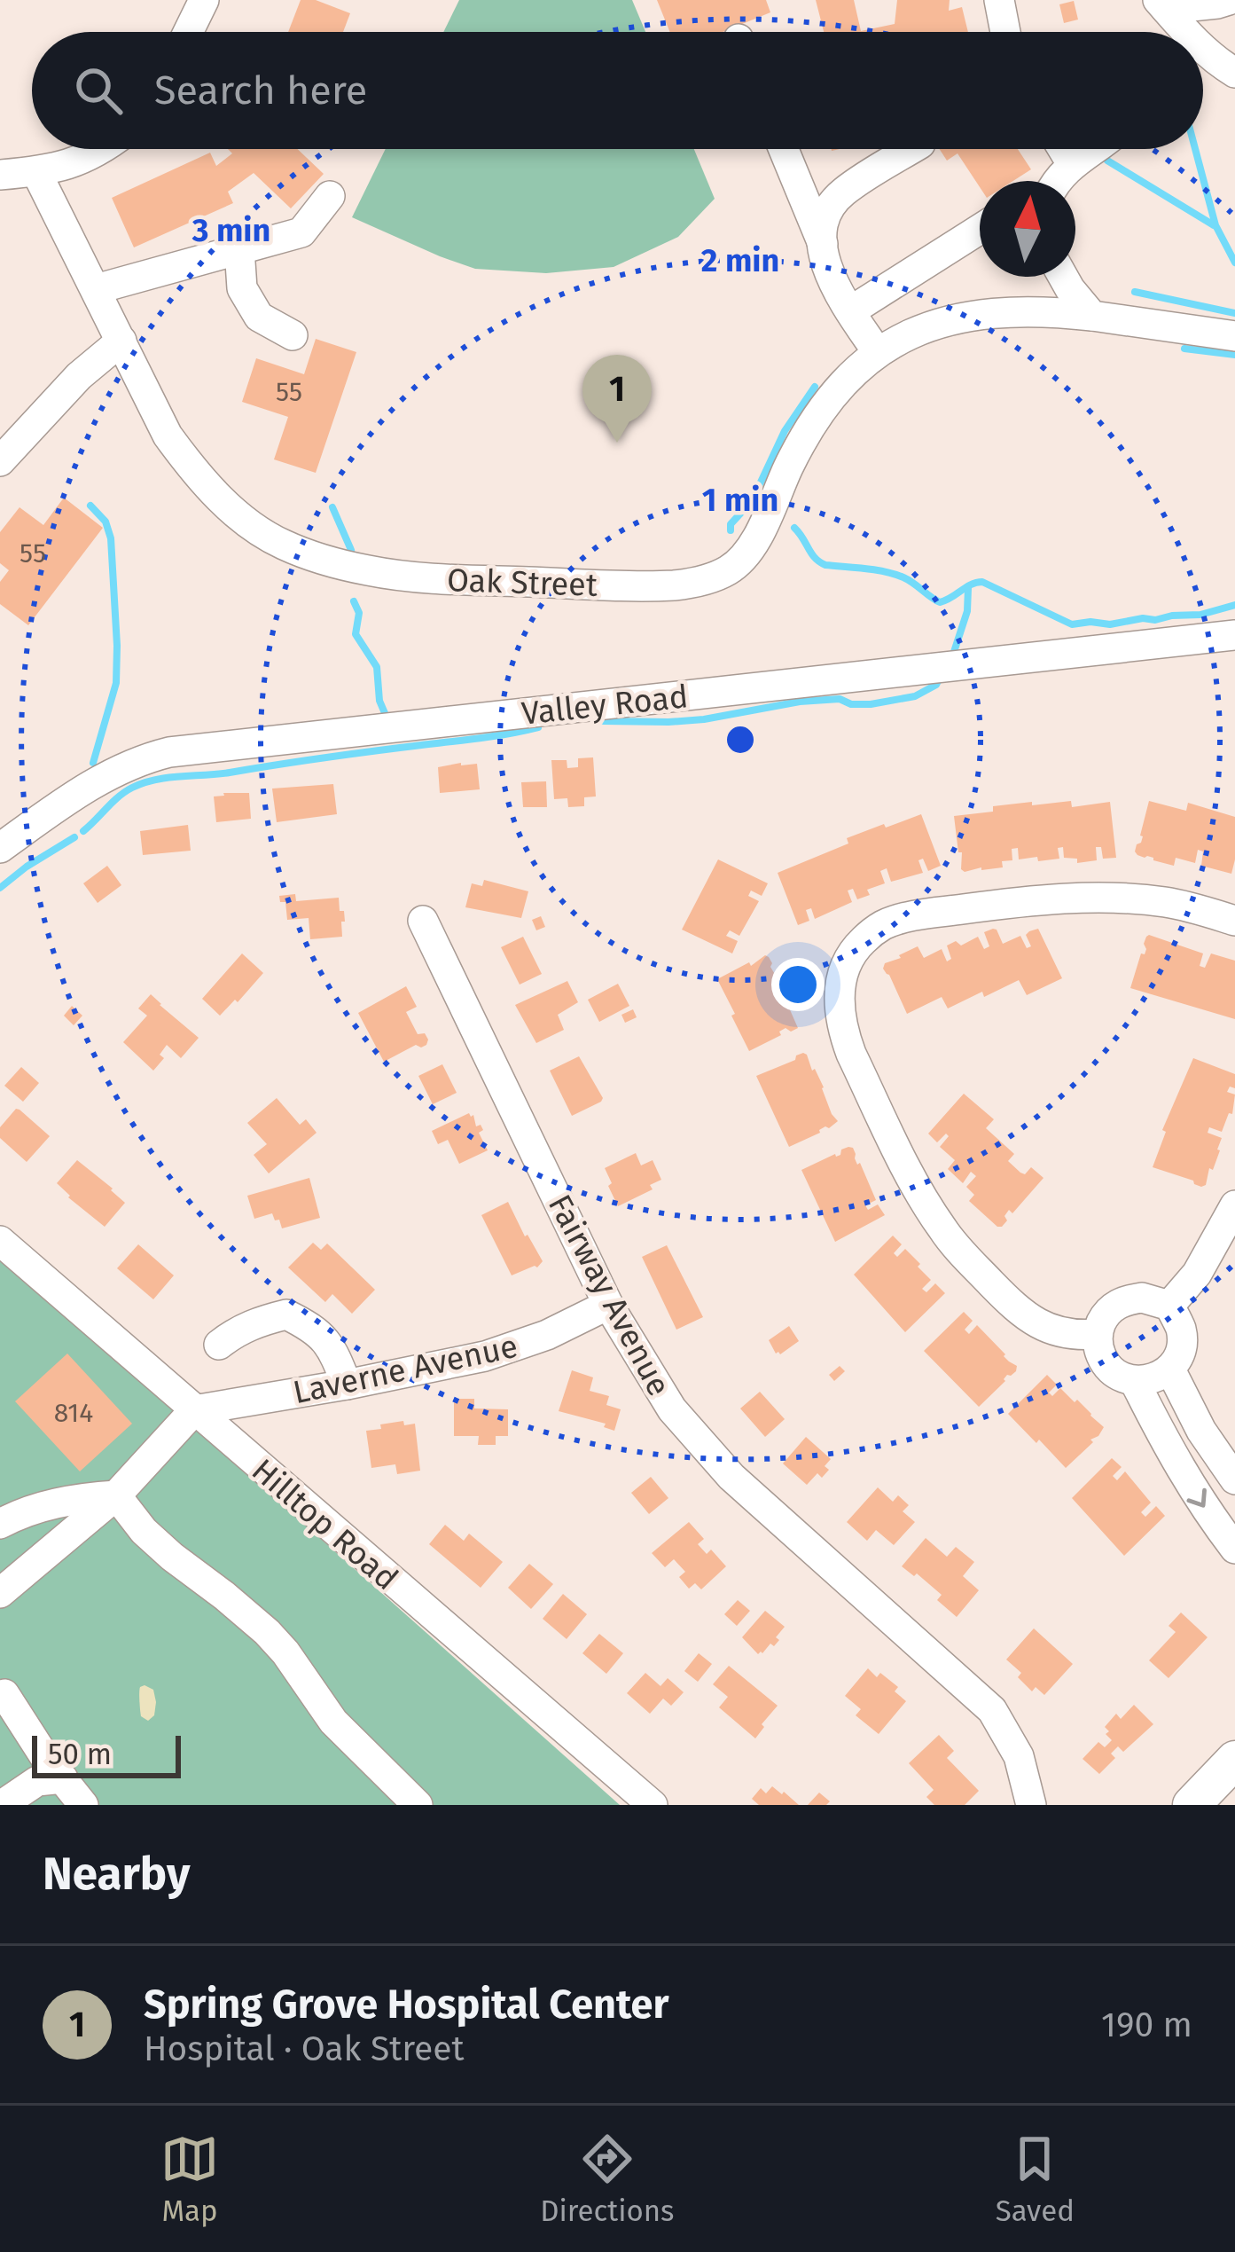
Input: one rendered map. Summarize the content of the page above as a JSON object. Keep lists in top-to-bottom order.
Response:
{
  "streets": {
    "street": [
      "Oak Street",
      "Valley Road",
      "Fairway Avenue",
      "Laverne Avenue",
      "Hilltop Road"
    ]
  },
  "crossings": [
    ["Fairway Avenue", "Laverne Avenue"],
    ["Laverne Avenue", "Hilltop Road"]
  ],
  "house_numbers": ["55", "55", "814"],
  "scale_bar": "50 m",
  "north": "top",
  "page": {
    "search": "Search here",
    "pins": "1",
    "scale": "50 m",
    "heading": "Nearby",
    "list": [
      {
        "mark": "1",
        "name": "Spring Grove Hospital Center",
        "note": "Hospital · Oak Street",
        "value": "190 m"
      }
    ],
    "nav": ["Map", "Directions", "Saved"]
  },
  "rings": ["3 min", "2 min", "1 min"]
}
